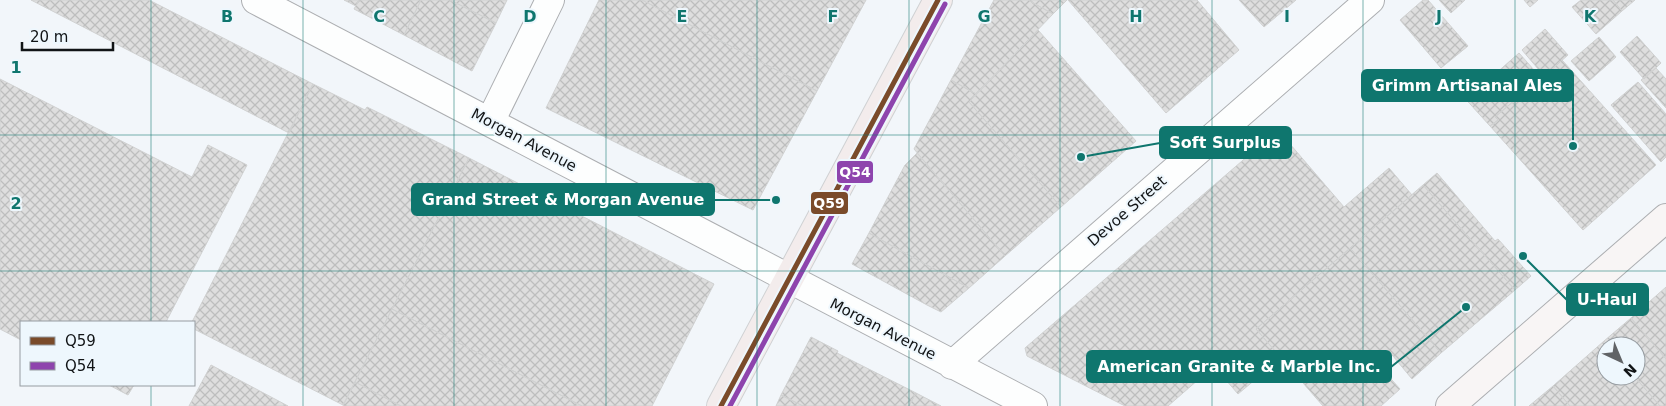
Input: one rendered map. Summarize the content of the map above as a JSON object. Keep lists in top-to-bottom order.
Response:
{
  "streets": {
    "street": ["Morgan Avenue", "Devoe Street"]
  },
  "crossings": [
    ["Morgan Avenue", "Devoe Street"]
  ],
  "places": [
    "Grimm Artisanal Ales",
    "Soft Surplus",
    "Grand Street & Morgan Avenue",
    "U-Haul",
    "American Granite & Marble Inc."
  ],
  "lines": ["transit line Q59", "transit line Q54"],
  "legend": ["Q59", "Q54"],
  "scale_bar": "20 m",
  "north": "bottom right",
  "grid": {
    "columns": [
      "B",
      "C",
      "D",
      "E",
      "F",
      "G",
      "H",
      "I",
      "J",
      "K"
    ],
    "rows": ["1", "2"]
  }
}
